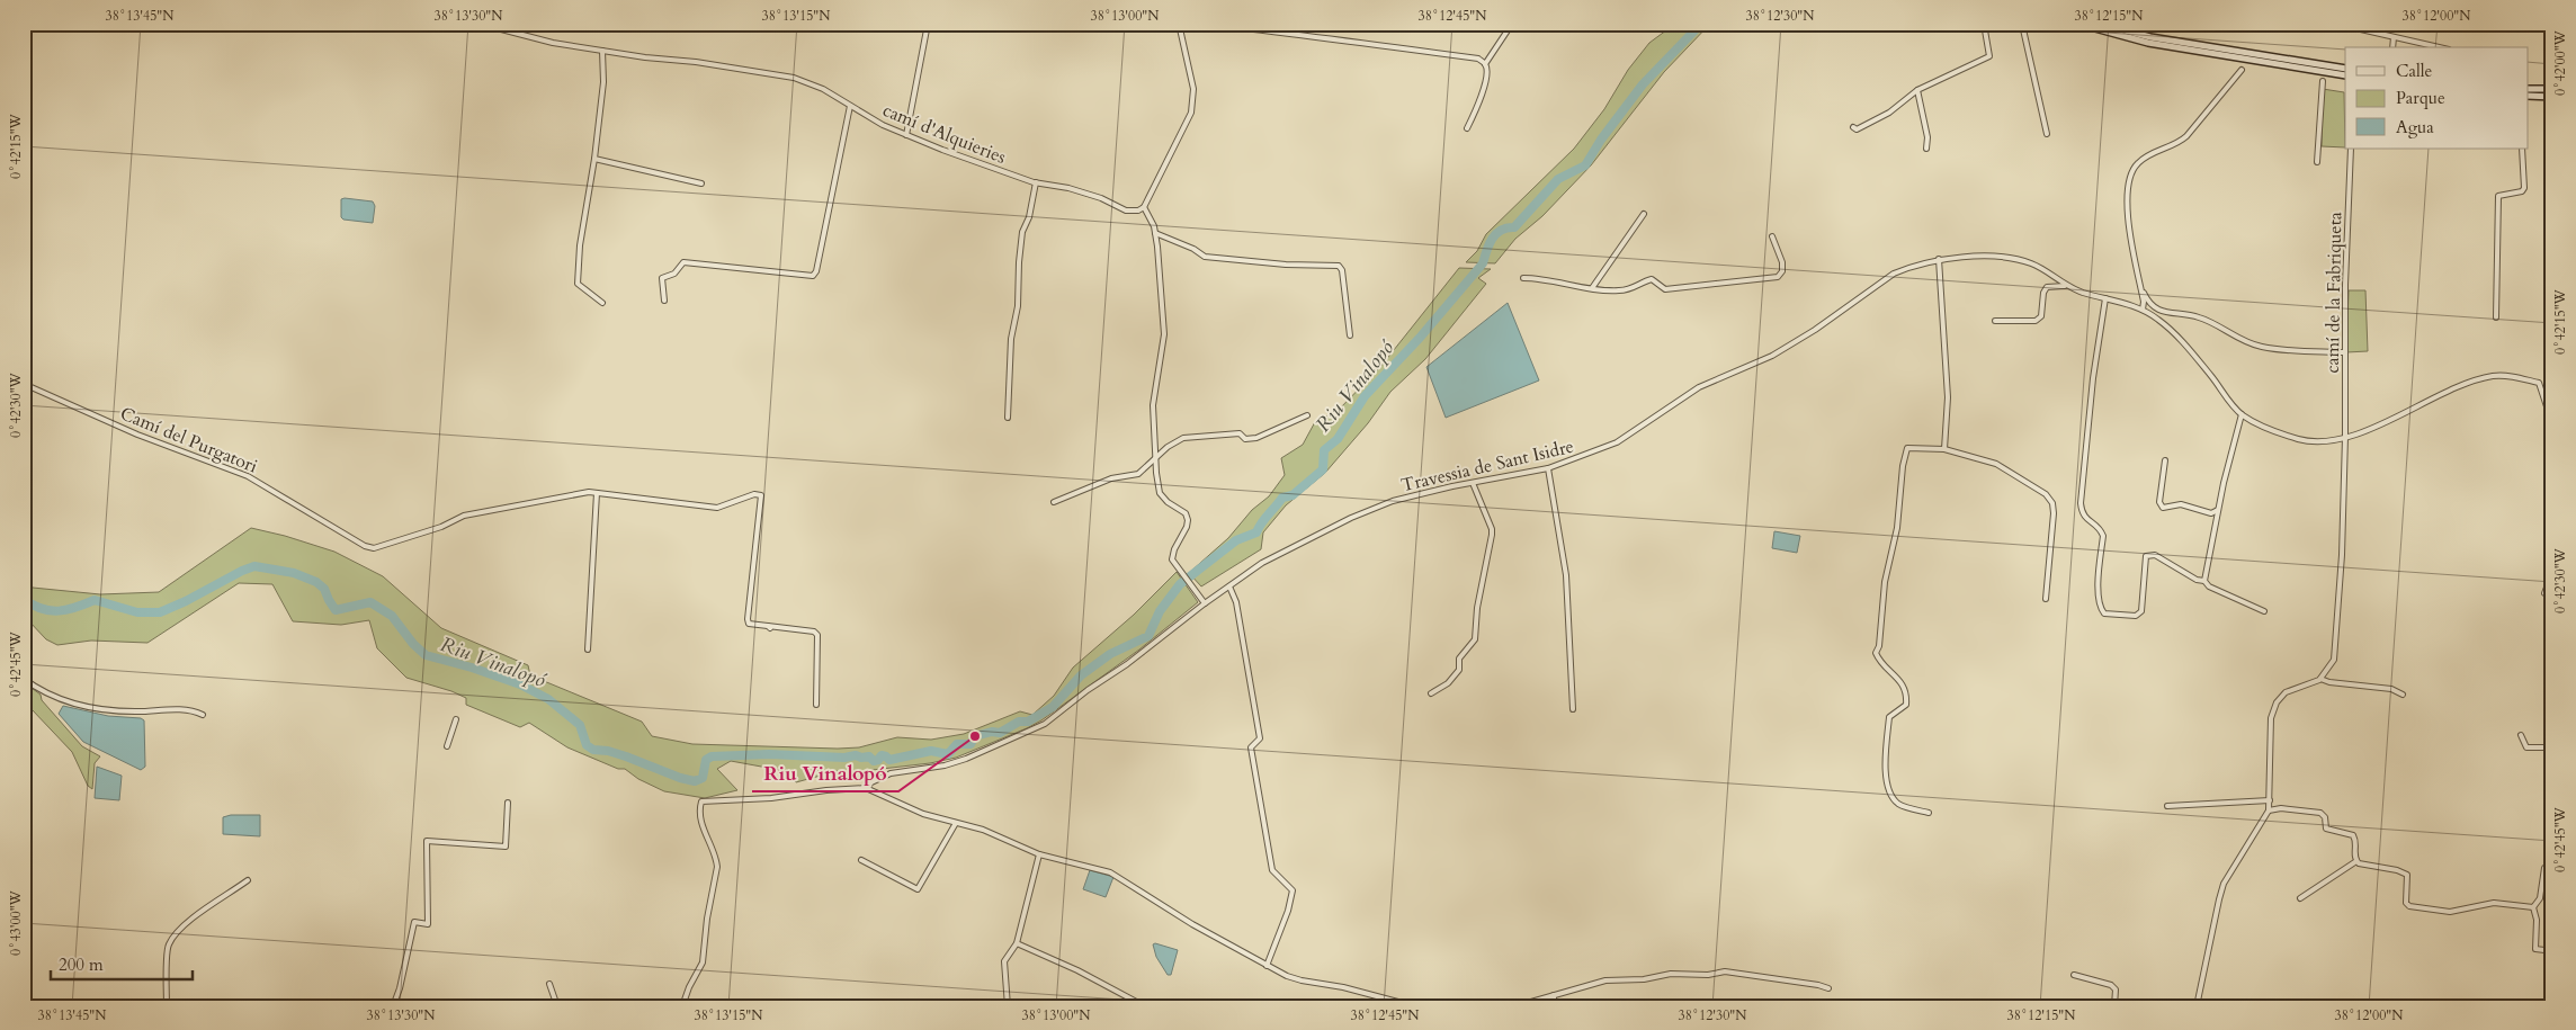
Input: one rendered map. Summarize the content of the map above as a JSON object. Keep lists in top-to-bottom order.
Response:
{
  "streets": {
    "street": [
      "camí d'Alquieries",
      "camí de la Fabriqueta",
      "Camí del Purgatori",
      "Travessia de Sant Isidre"
    ]
  },
  "crossings": [
    ["camí de la Fabriqueta", "Travessia de Sant Isidre"]
  ],
  "water": ["Riu Vinalopó"],
  "places": ["Riu Vinalopó"],
  "legend": ["Calle", "Parque", "Agua"],
  "scale_bar": "200 m",
  "coordinates": [
    "38°13'45\"N",
    "38°13'30\"N",
    "38°13'15\"N",
    "38°13'00\"N",
    "38°12'45\"N",
    "38°12'30\"N",
    "38°12'15\"N",
    "38°12'00\"N",
    "0°42'00\"W",
    "0°42'15\"W",
    "0°42'30\"W",
    "0°42'45\"W",
    "0°43'00\"W"
  ]
}
